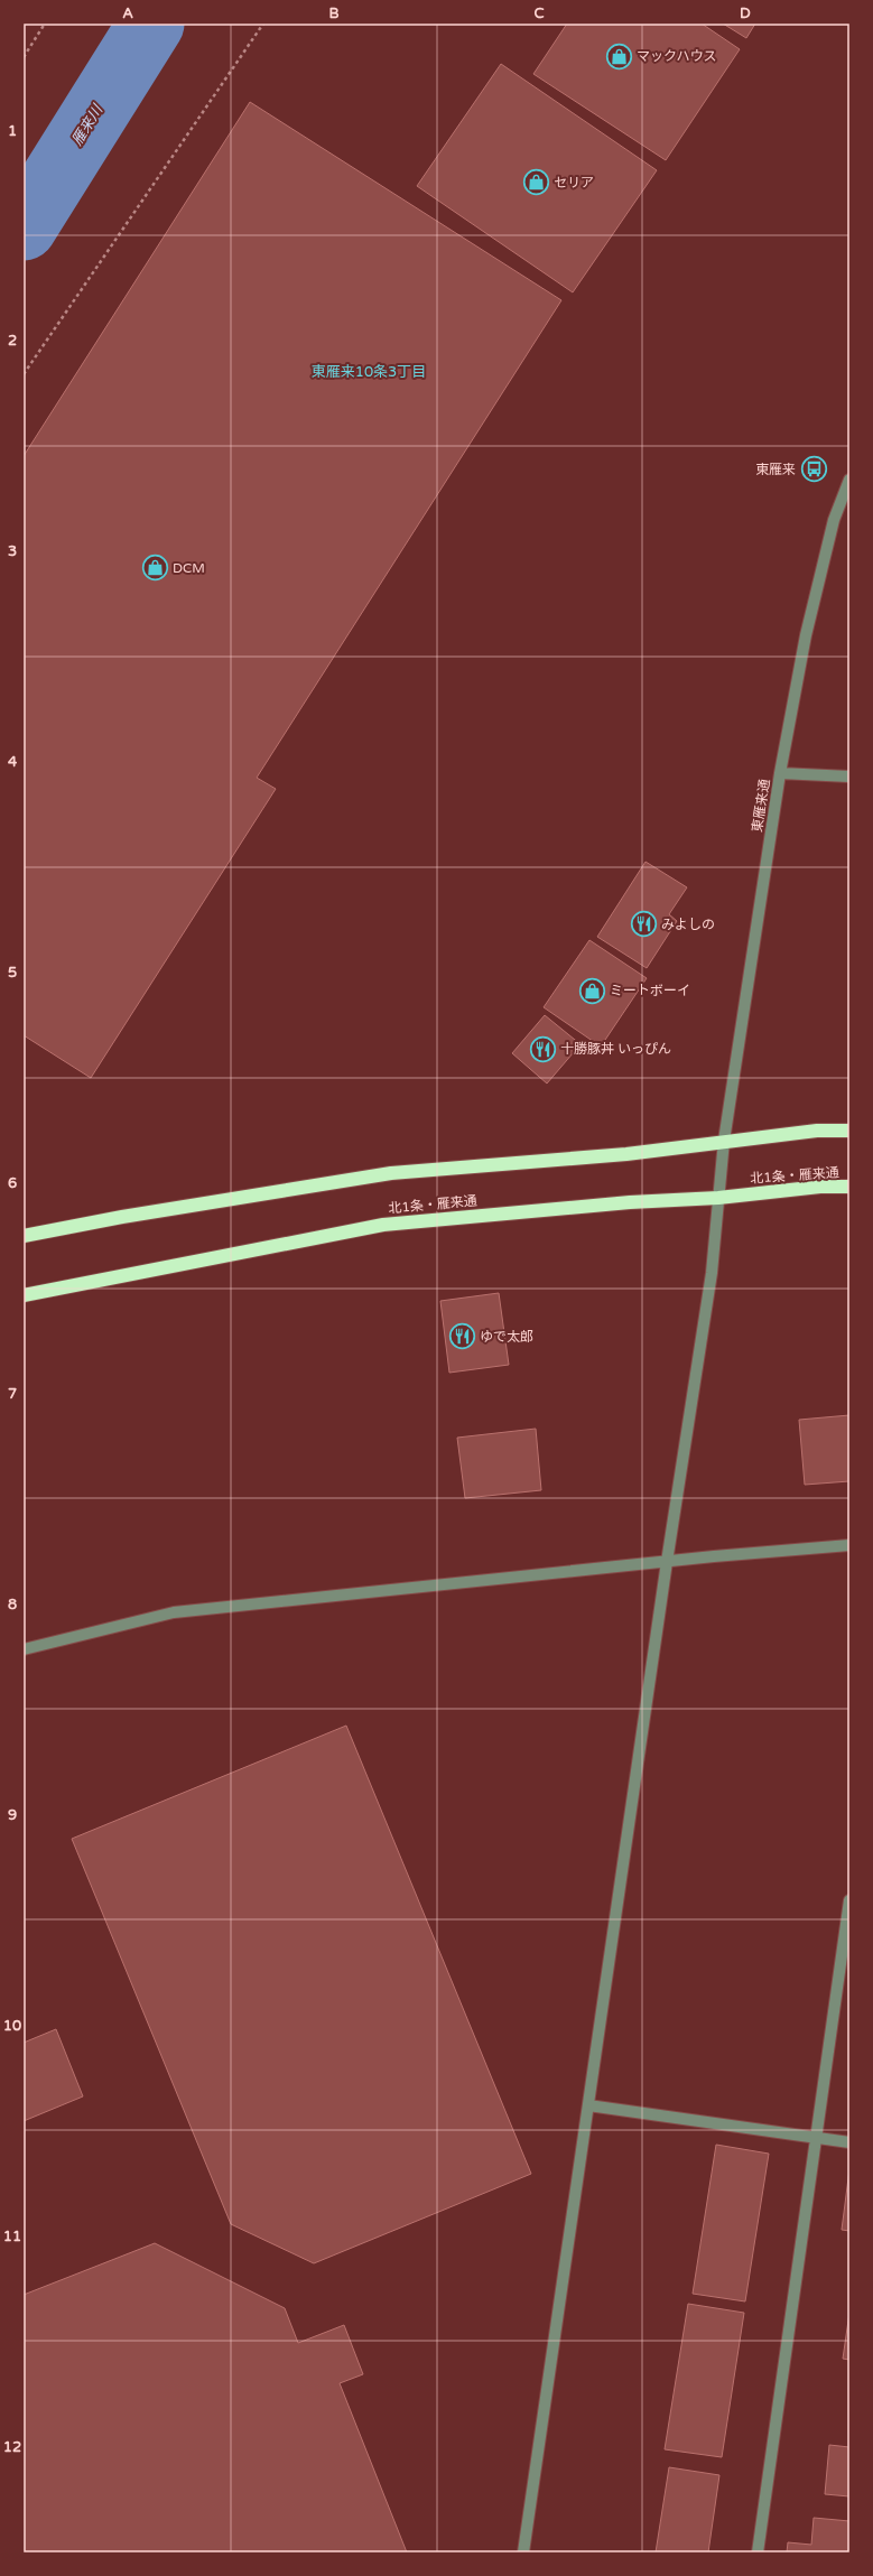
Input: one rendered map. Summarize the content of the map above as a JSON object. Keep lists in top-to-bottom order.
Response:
{
  "streets": {
    "highway": ["北1条・雁来通"],
    "street": ["東雁来通"]
  },
  "crossings": [
    ["東雁来通", "北1条・雁来通"]
  ],
  "districts": ["東雁来10条3丁目"],
  "water": ["雁来川"],
  "places": {
    "shop": [
      "マックハウス",
      "セリア",
      "DCM",
      "ミートボーイ"
    ],
    "bus stop": ["東雁来"],
    "restaurant": ["みよしの", "十勝豚丼 いっぴん", "ゆで太郎"]
  },
  "grid": {
    "columns": [
      "A",
      "B",
      "C",
      "D"
    ],
    "rows": [
      "1",
      "2",
      "3",
      "4",
      "5",
      "6",
      "7",
      "8",
      "9",
      "10",
      "11",
      "12"
    ]
  }
}
